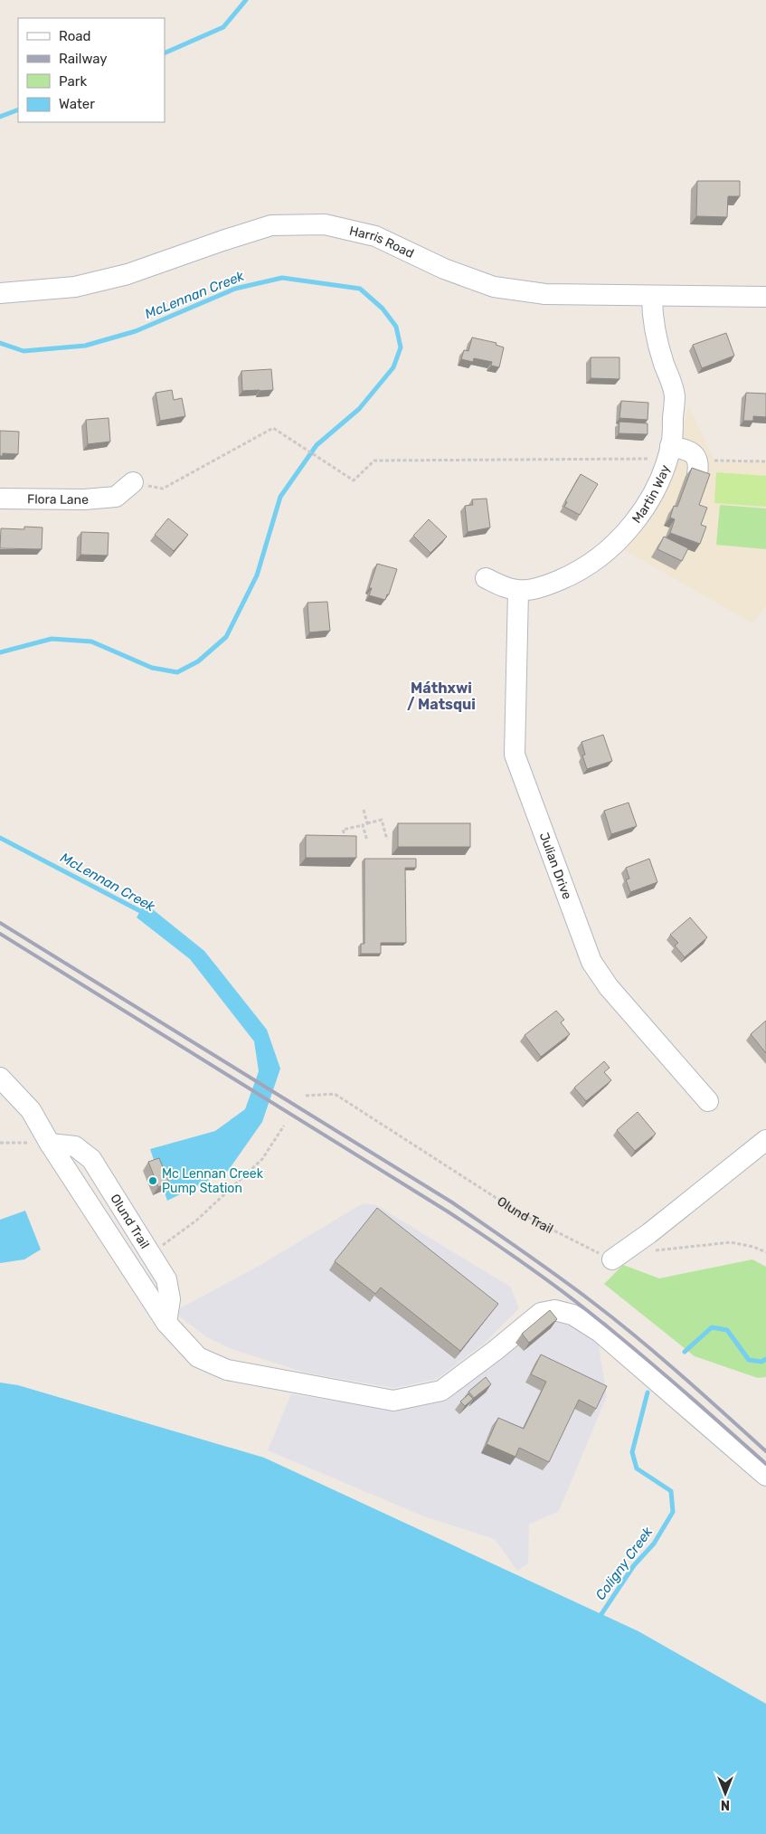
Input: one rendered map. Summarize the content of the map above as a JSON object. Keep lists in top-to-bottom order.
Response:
{
  "streets": {
    "street": [
      "Harris Road",
      "Martin Way",
      "Flora Lane",
      "Julian Drive",
      "Olund Trail"
    ]
  },
  "crossings": [
    ["Harris Road", "Martin Way"],
    ["Martin Way", "Julian Drive"]
  ],
  "districts": ["Máthxwi / Matsqui"],
  "water": ["McLennan Creek", "Coligny Creek"],
  "places": ["Mc Lennan Creek Pump Station"],
  "legend": [
    "Road",
    "Railway",
    "Park",
    "Water"
  ],
  "north": "bottom"
}
